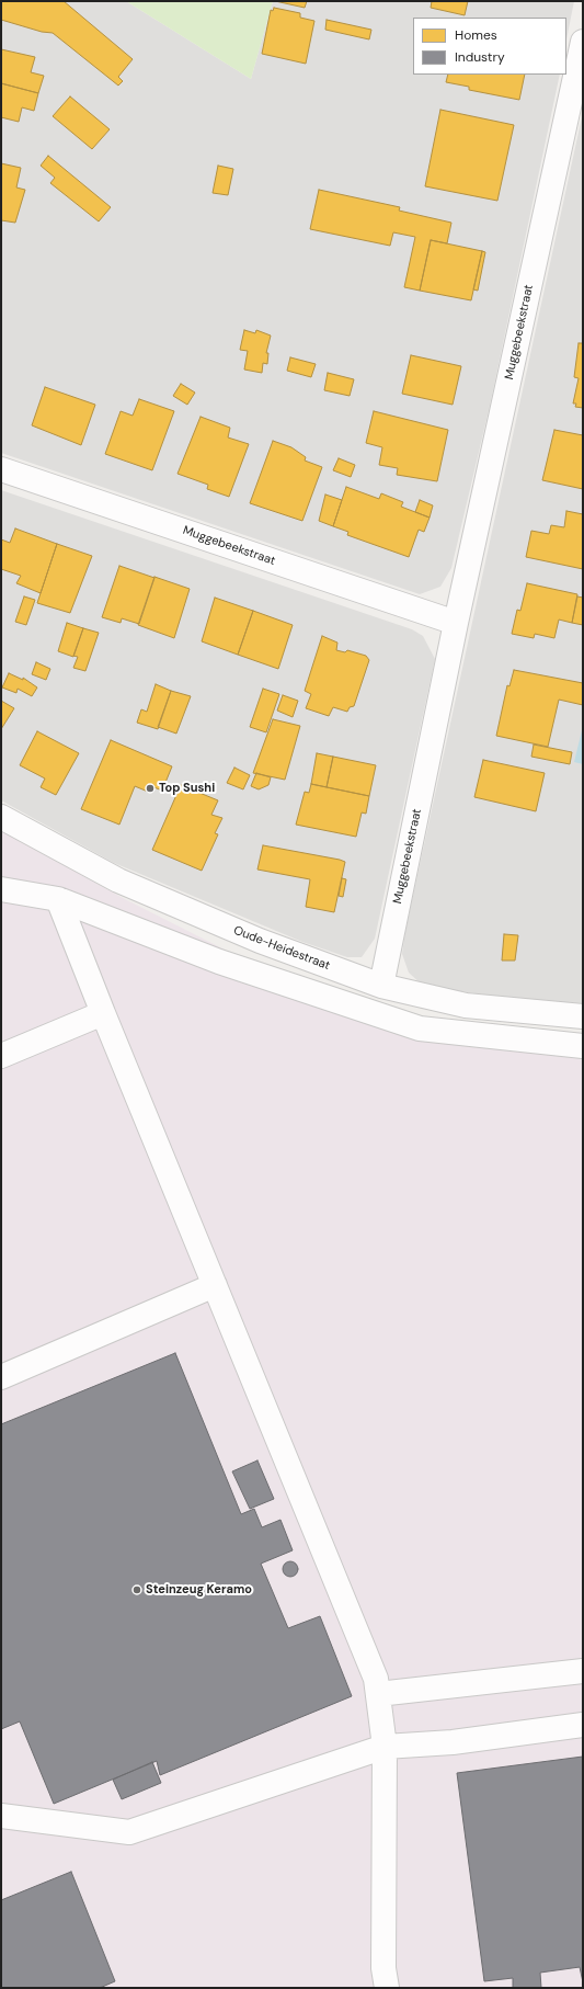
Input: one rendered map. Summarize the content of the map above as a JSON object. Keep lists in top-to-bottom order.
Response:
{
  "streets": {
    "street": ["Muggebeekstraat", "Oude-Heidestraat"]
  },
  "crossings": [
    ["Muggebeekstraat", "Oude-Heidestraat"]
  ],
  "places": ["Top Sushi", "Steinzeug Keramo"],
  "legend": ["Homes", "Industry"]
}
